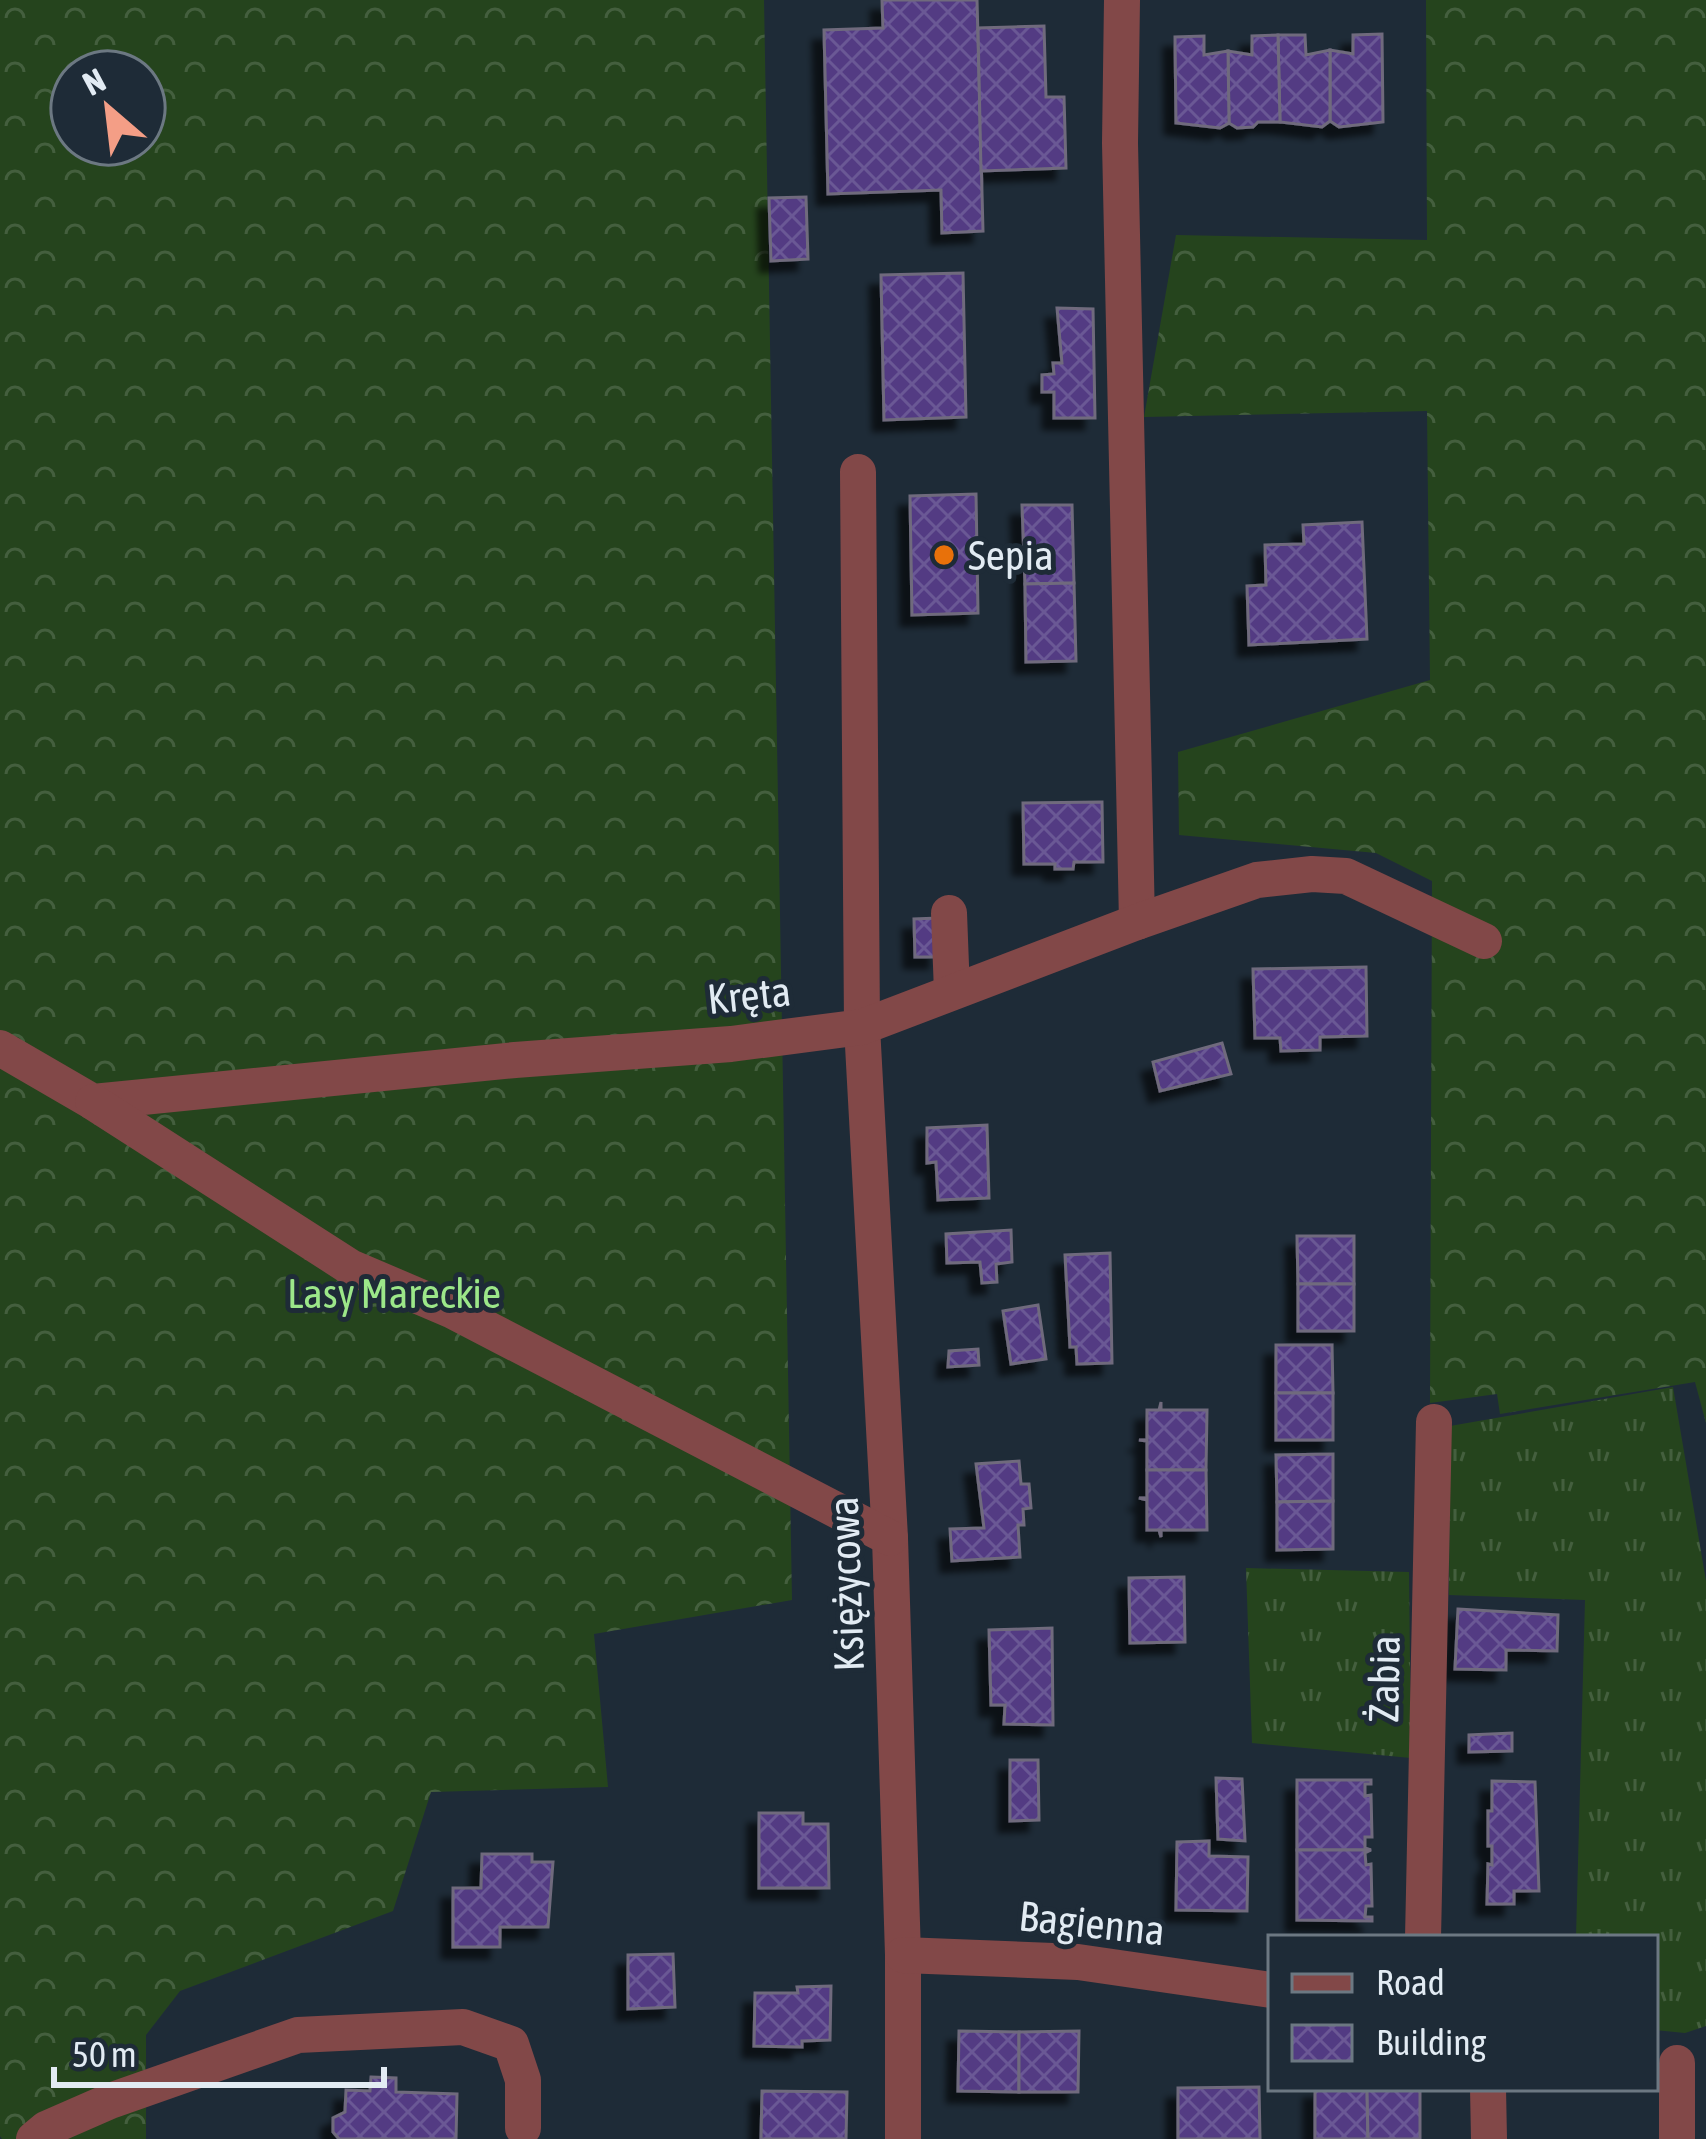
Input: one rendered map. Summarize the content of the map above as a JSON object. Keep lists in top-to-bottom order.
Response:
{
  "streets": {
    "street": [
      "Kręta",
      "Księżycowa",
      "Żabia",
      "Bagienna"
    ]
  },
  "crossings": [
    ["Kręta", "Księżycowa"],
    ["Księżycowa", "Bagienna"]
  ],
  "parks": ["Lasy Mareckie"],
  "places": ["Sepia"],
  "legend": ["Road", "Building"],
  "scale_bar": "50 m",
  "north": "top left"
}
